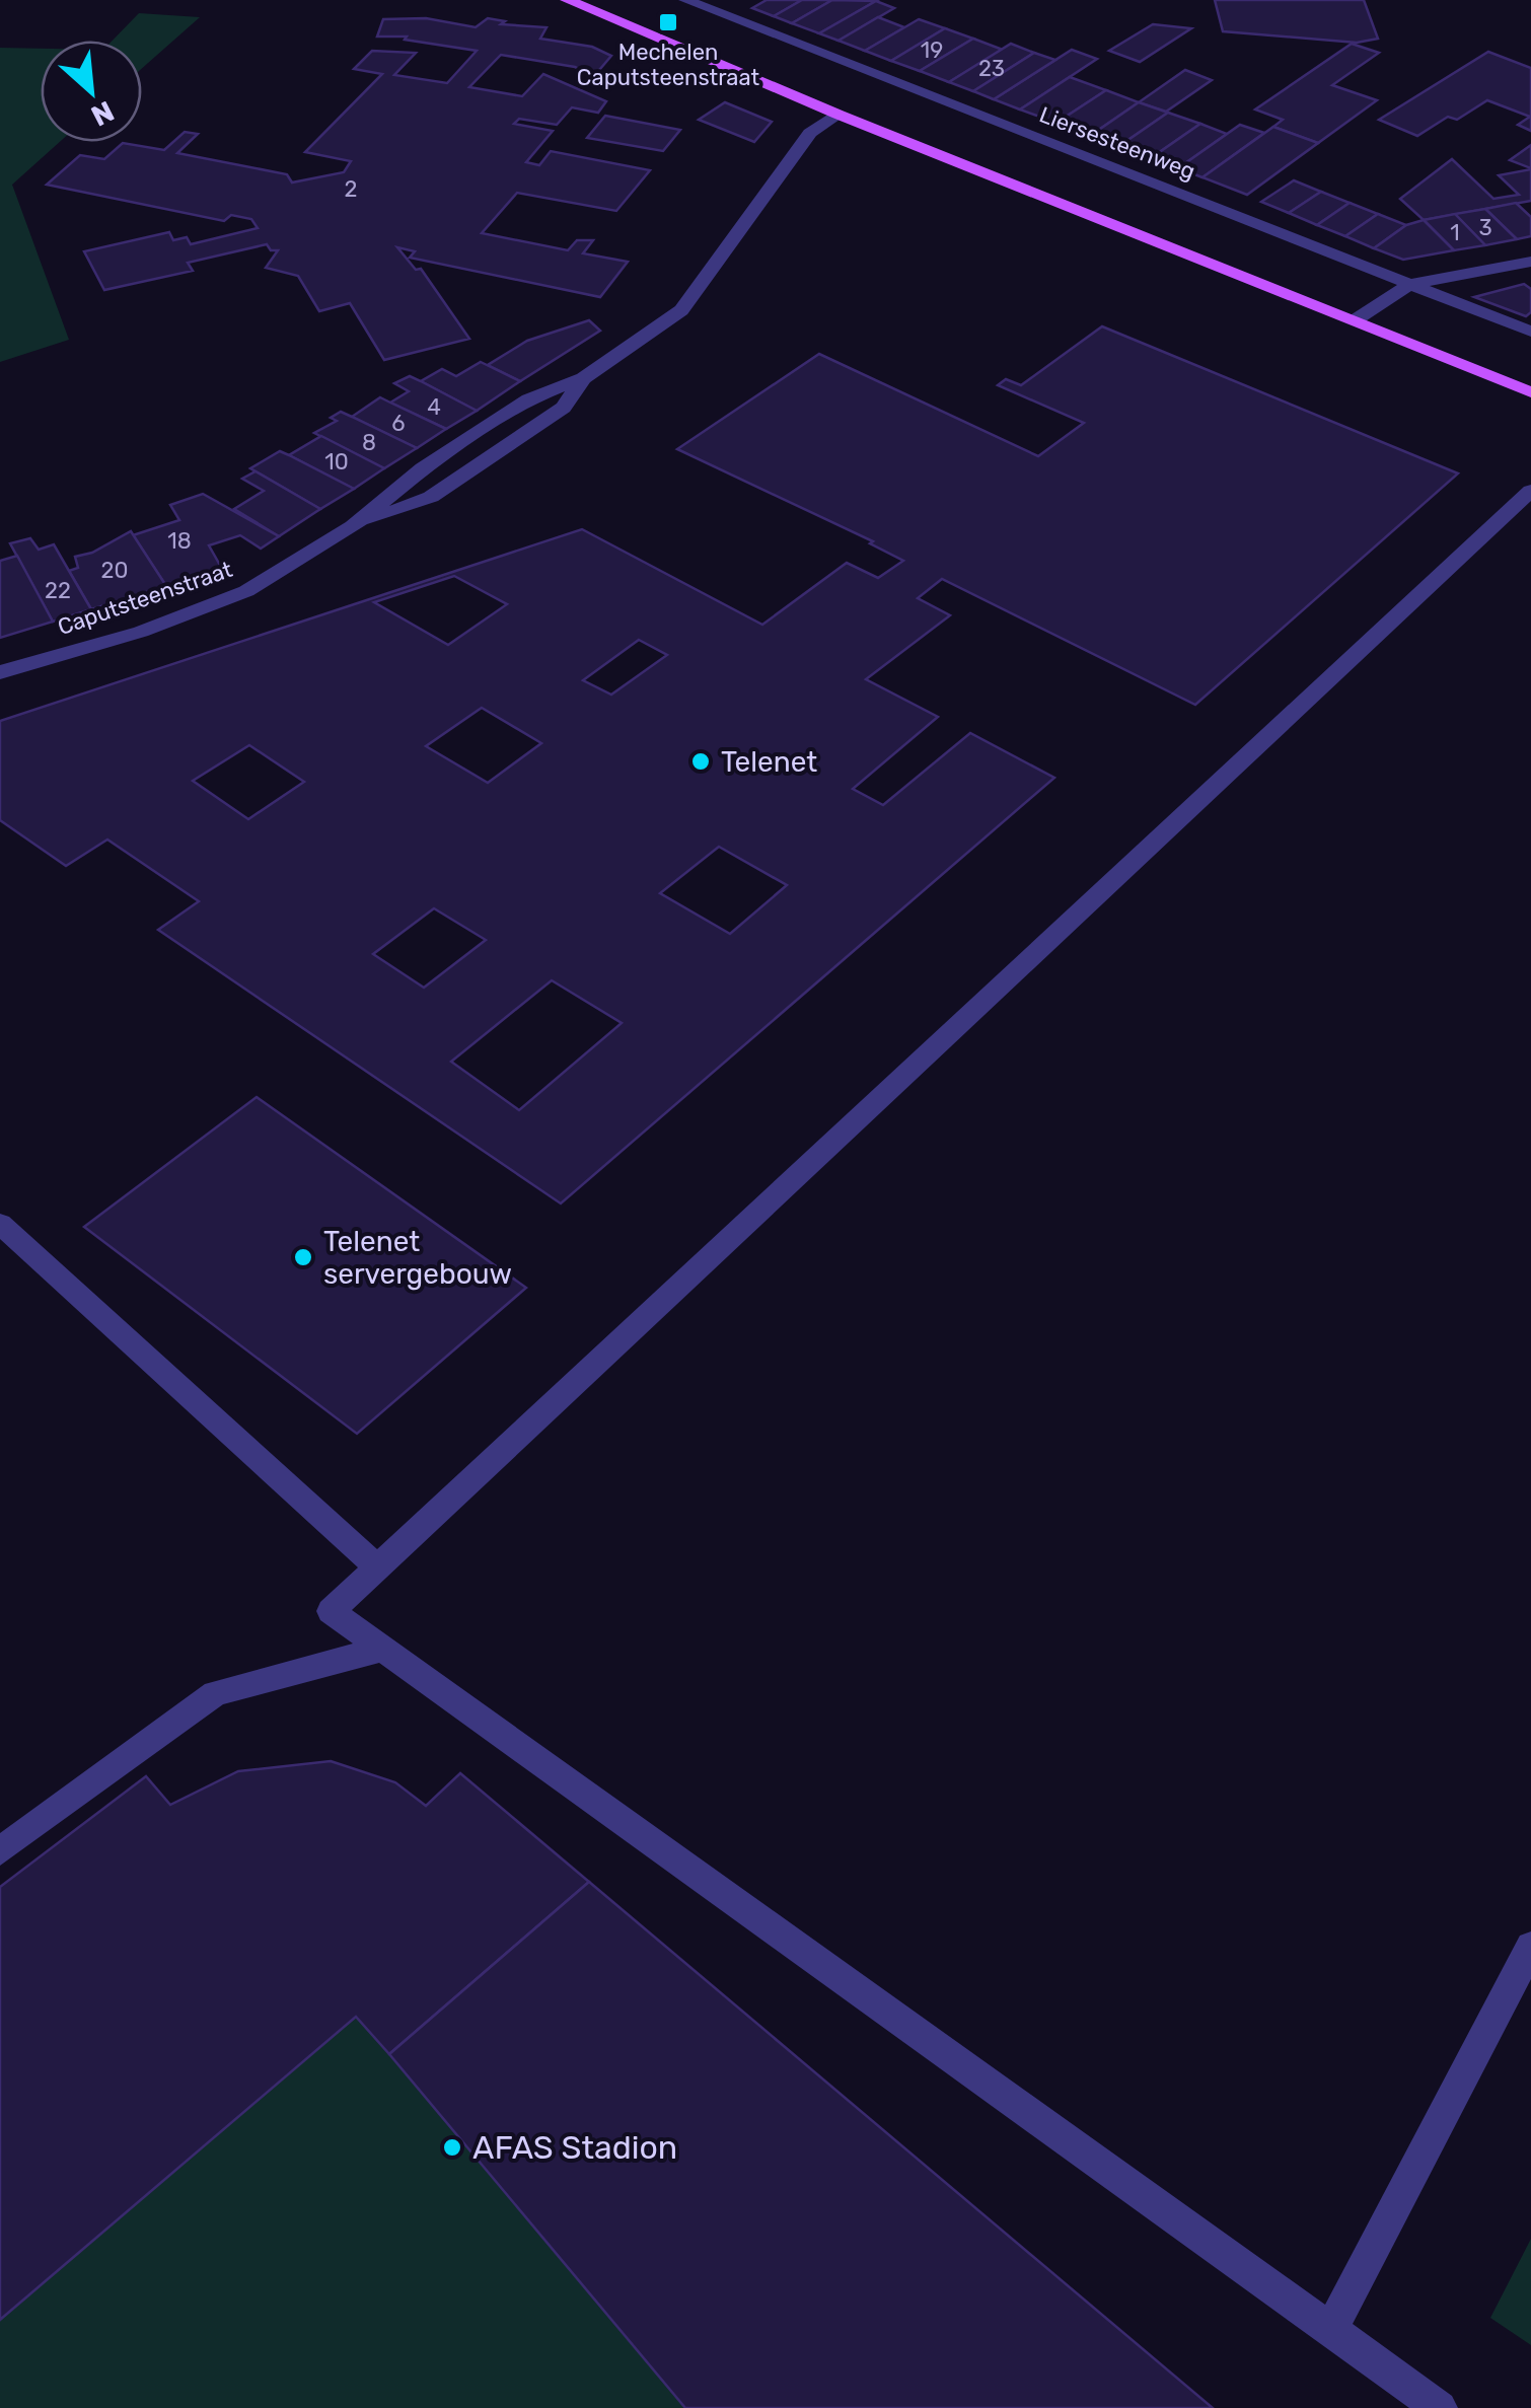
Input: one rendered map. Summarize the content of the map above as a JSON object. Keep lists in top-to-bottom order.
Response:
{
  "streets": {
    "street": ["Liersesteenweg", "Caputsteenstraat"]
  },
  "places": {
    "transit": ["Mechelen Caputsteenstraat"],
    "other": ["Telenet", "Telenet servergebouw", "AFAS Stadion"]
  },
  "house_numbers": [
    "19",
    "23",
    "2",
    "3",
    "1",
    "4",
    "6",
    "8",
    "10",
    "18",
    "20",
    "22"
  ],
  "north": "bottom right"
}
